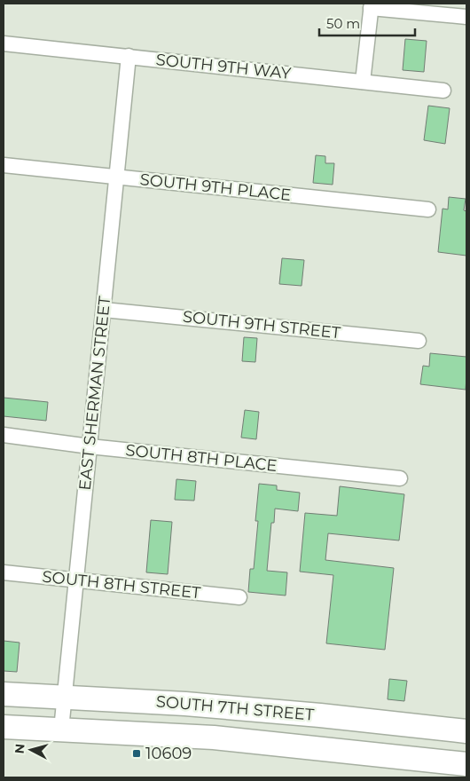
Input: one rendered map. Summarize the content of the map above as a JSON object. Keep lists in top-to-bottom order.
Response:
{
  "streets": {
    "main road": ["SOUTH 7TH STREET"],
    "street": [
      "SOUTH 9TH WAY",
      "SOUTH 9TH PLACE",
      "SOUTH 9TH STREET",
      "EAST SHERMAN STREET",
      "SOUTH 8TH PLACE",
      "SOUTH 8TH STREET"
    ]
  },
  "crossings": [
    ["SOUTH 9TH WAY", "EAST SHERMAN STREET"],
    ["SOUTH 9TH PLACE", "EAST SHERMAN STREET"],
    ["SOUTH 9TH STREET", "EAST SHERMAN STREET"],
    ["EAST SHERMAN STREET", "SOUTH 8TH PLACE"],
    ["EAST SHERMAN STREET", "SOUTH 8TH STREET"],
    ["EAST SHERMAN STREET", "SOUTH 7TH STREET"]
  ],
  "places": {
    "transit": ["10609"]
  },
  "scale_bar": "50 m",
  "north": "left"
}
